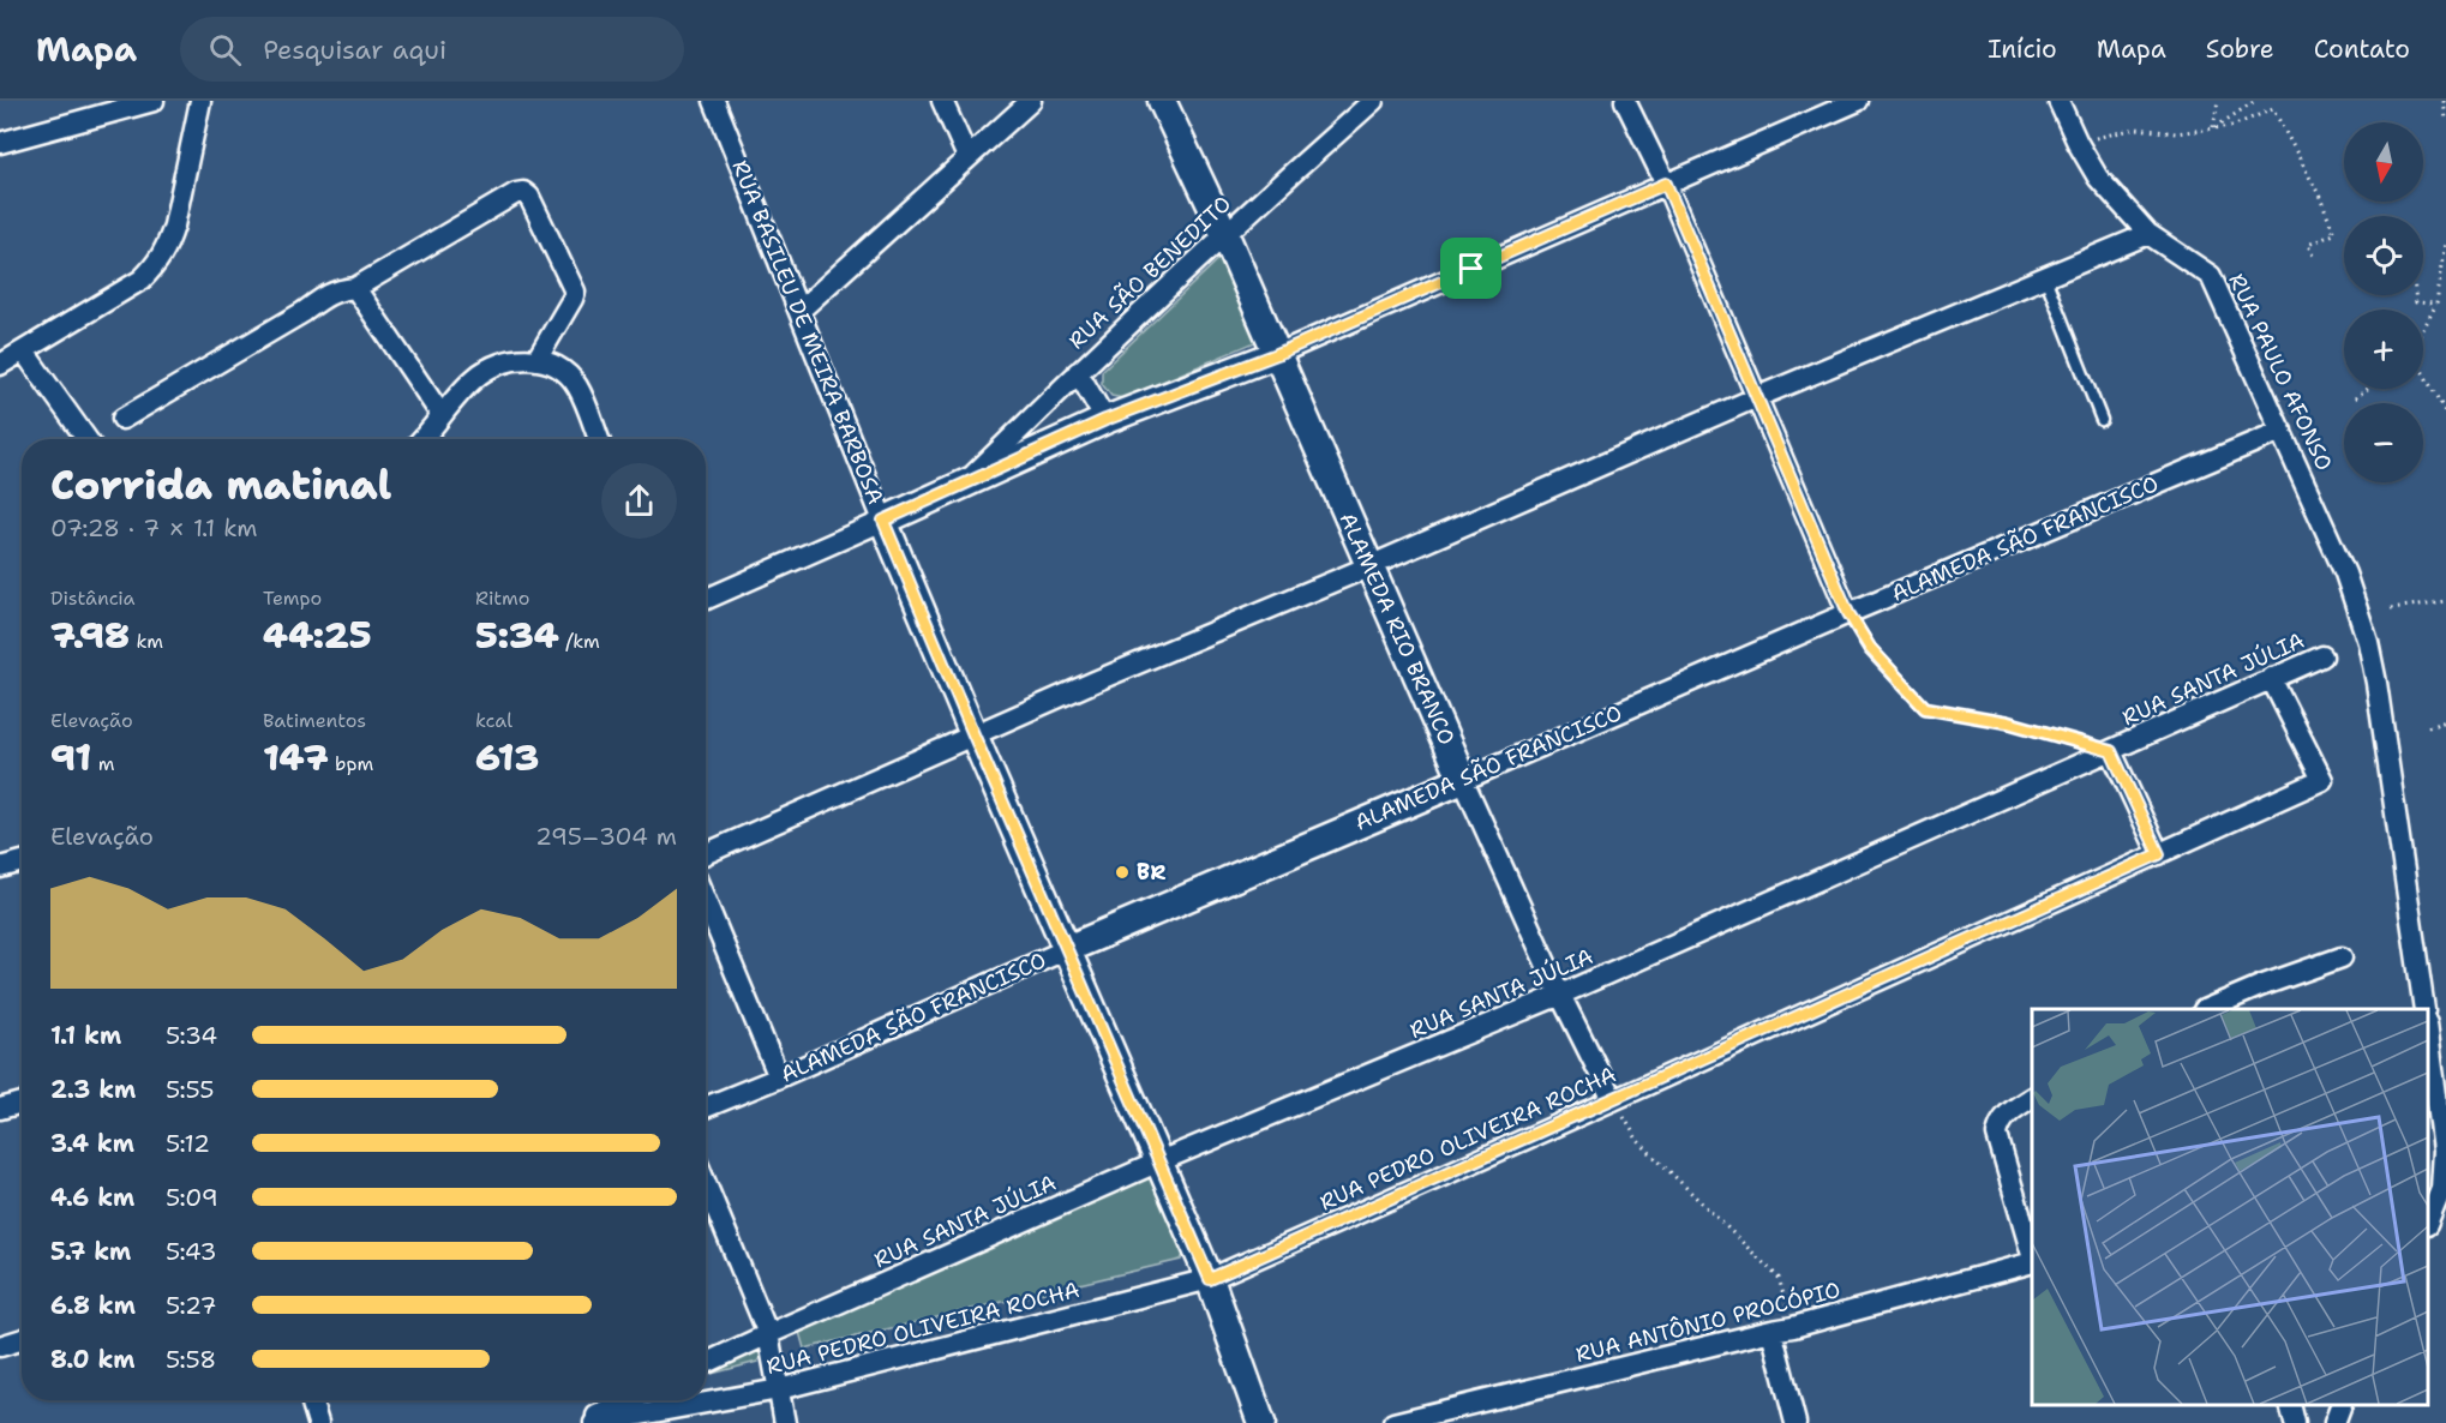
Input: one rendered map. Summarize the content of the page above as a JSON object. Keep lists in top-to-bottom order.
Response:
{
  "streets": {
    "street": [
      "RUA SÃO BENEDITO",
      "RUA BASILEU DE MEIRA BARBOSA",
      "RUA PAULO AFONSO",
      "ALAMEDA SÃO FRANCISCO",
      "ALAMEDA RIO BRANCO",
      "RUA SANTA JÚLIA",
      "RUA PEDRO OLIVEIRA ROCHA",
      "RUA ANTÔNIO PROCÓPIO"
    ]
  },
  "crossings": [
    ["RUA SÃO BENEDITO", "ALAMEDA RIO BRANCO"],
    ["RUA BASILEU DE MEIRA BARBOSA", "ALAMEDA SÃO FRANCISCO"],
    ["RUA BASILEU DE MEIRA BARBOSA", "RUA SANTA JÚLIA"],
    ["RUA BASILEU DE MEIRA BARBOSA", "RUA PEDRO OLIVEIRA ROCHA"],
    ["RUA PAULO AFONSO", "ALAMEDA SÃO FRANCISCO"],
    ["ALAMEDA SÃO FRANCISCO", "ALAMEDA RIO BRANCO"],
    ["ALAMEDA RIO BRANCO", "RUA SANTA JÚLIA"],
    ["ALAMEDA RIO BRANCO", "RUA PEDRO OLIVEIRA ROCHA"],
    ["RUA SANTA JÚLIA", "RUA PEDRO OLIVEIRA ROCHA"]
  ],
  "places": ["BR"],
  "north": "bottom",
  "page": {
    "header": "Mapa",
    "search": "Pesquisar aqui",
    "nav": [
      "Início",
      "Mapa",
      "Sobre",
      "Contato"
    ],
    "map_buttons": ["+", "−"],
    "heading": ["Corrida matinal", "07:28 · 7 × 1.1 km"],
    "stats": [
      ["Distância", "7.98 km"],
      ["Tempo", "44:25"],
      ["Ritmo", "5:34 /km"],
      ["Elevação", "91 m"],
      ["Batimentos", "147 bpm"],
      ["kcal", "613"]
    ],
    "chart": ["Elevação", "295–304 m"],
    "list": [
      {
        "name": "1.1 km",
        "note": "5:34"
      },
      {
        "name": "2.3 km",
        "note": "5:55"
      },
      {
        "name": "3.4 km",
        "note": "5:12"
      },
      {
        "name": "4.6 km",
        "note": "5:09"
      },
      {
        "name": "5.7 km",
        "note": "5:43"
      },
      {
        "name": "6.8 km",
        "note": "5:27"
      },
      {
        "name": "8.0 km",
        "note": "5:58"
      }
    ]
  }
}
